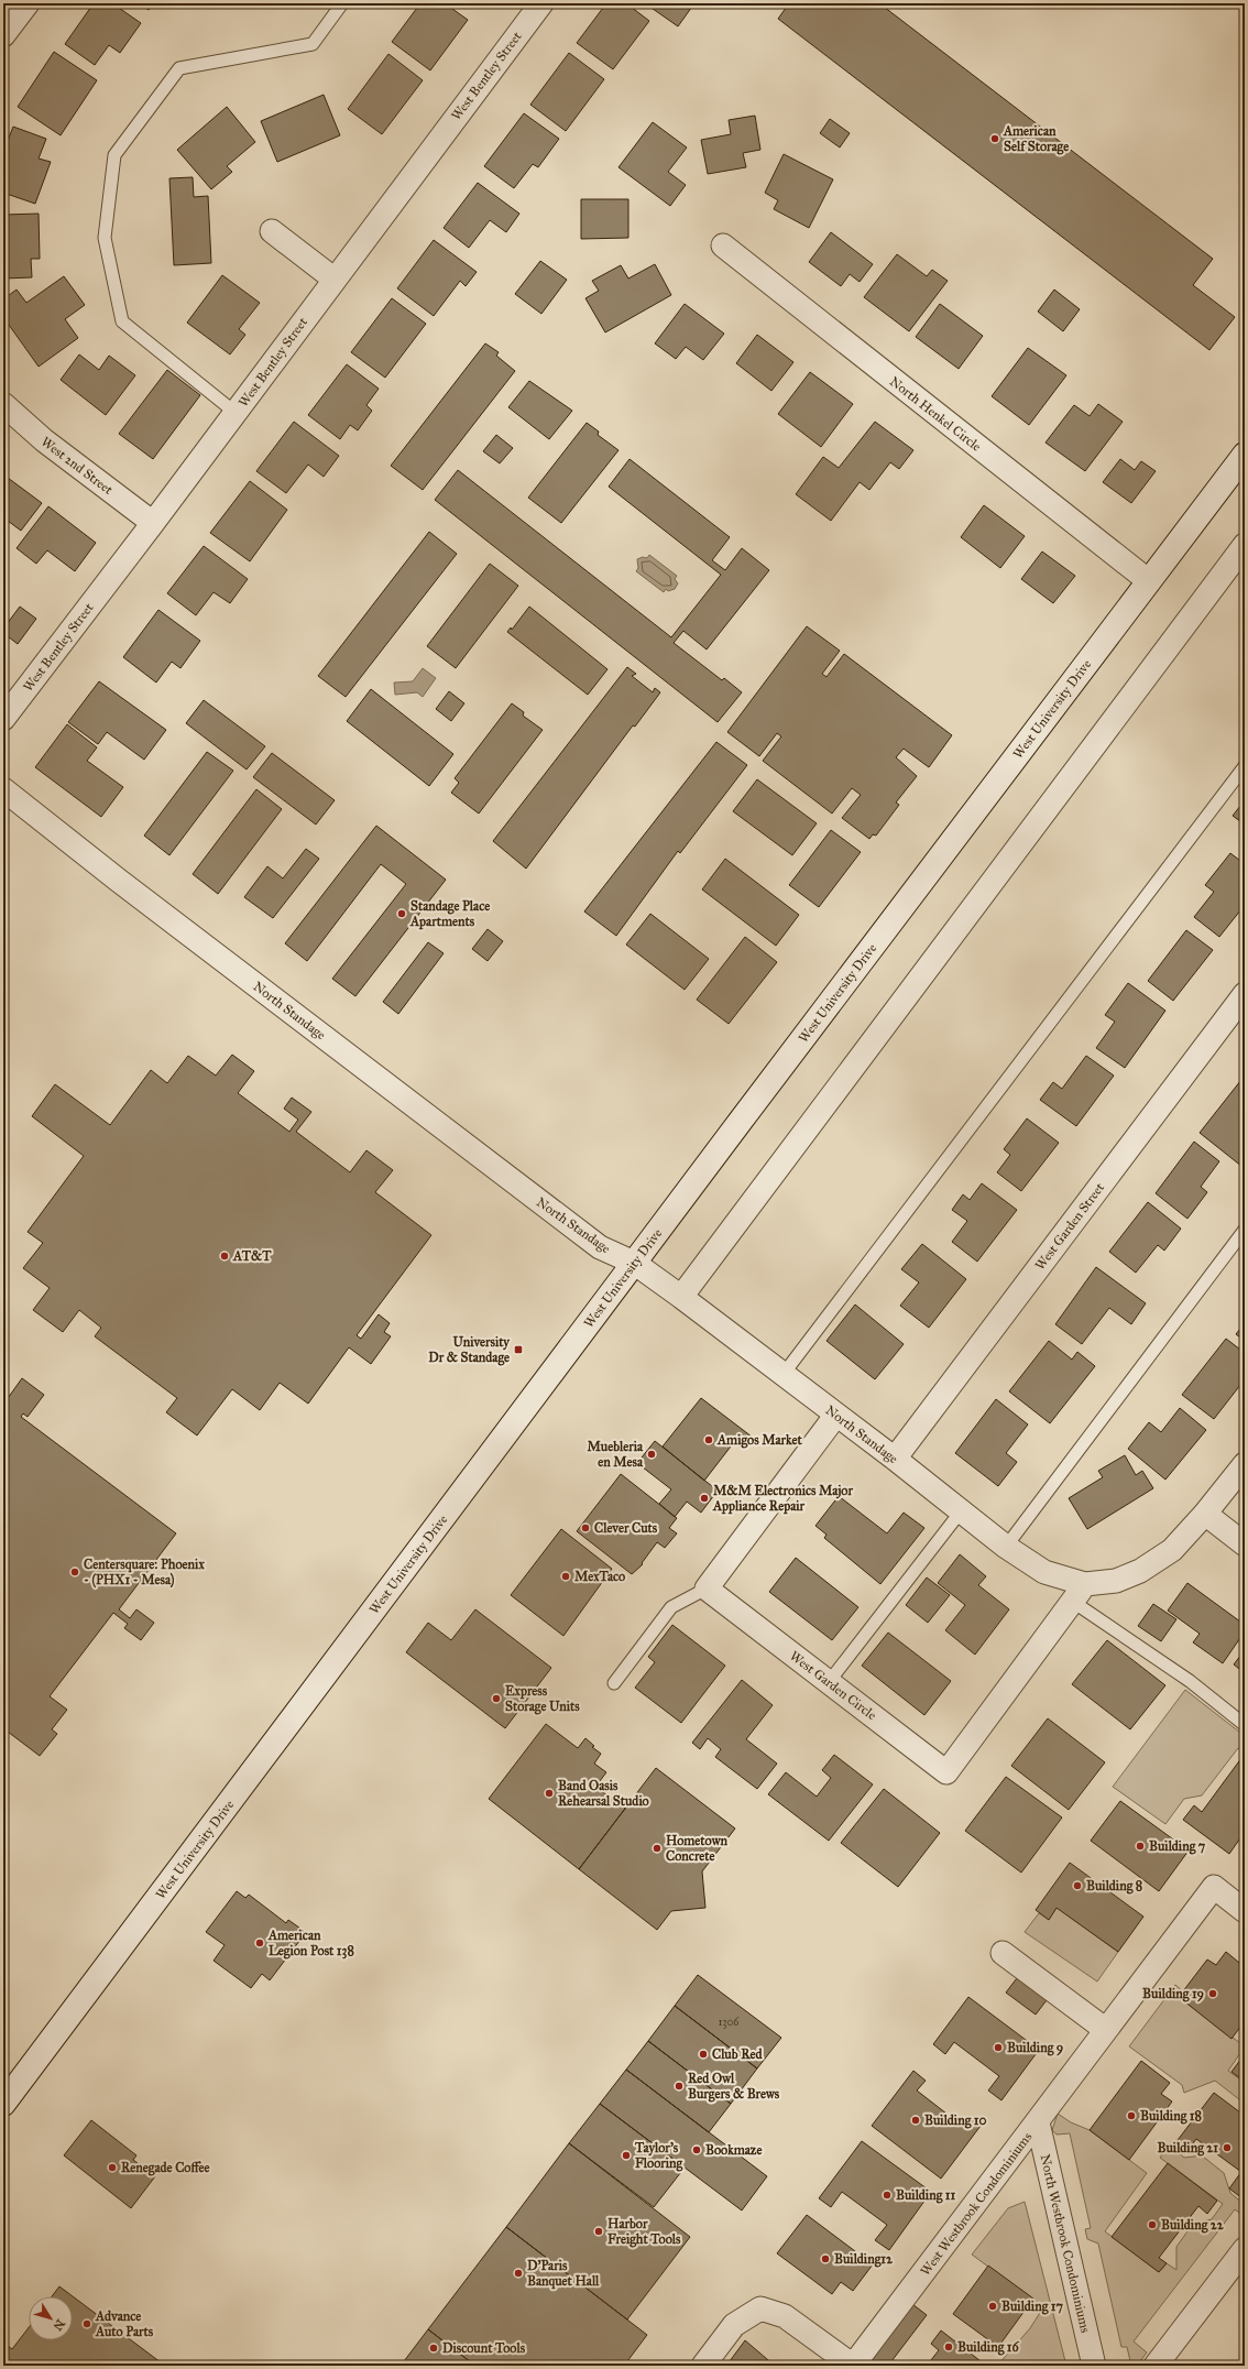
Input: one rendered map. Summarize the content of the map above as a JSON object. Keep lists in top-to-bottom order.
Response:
{
  "streets": {
    "main road": ["West University Drive"],
    "street": [
      "West Bentley Street",
      "North Henkel Circle",
      "West 2nd Street",
      "North Standage",
      "West Garden Street",
      "West Garden Circle",
      "West Westbrook Condominiums",
      "North Westbrook Condominiums"
    ]
  },
  "crossings": [
    ["West Bentley Street", "West 2nd Street"],
    ["North Henkel Circle", "West University Drive"],
    ["West University Drive", "North Standage"],
    ["North Standage", "West Garden Street"],
    ["North Standage", "West Garden Circle"],
    ["West Westbrook Condominiums", "North Westbrook Condominiums"]
  ],
  "places": {
    "other": [
      "American Self Storage",
      "Standage Place Apartments",
      "AT&T",
      "Amigos Market",
      "Muebleria en Mesa",
      "M&M Electronics Major Appliance Repair",
      "Clever Cuts",
      "Centersquare: Phoenix - (PHX1 - Mesa)",
      "MexTaco",
      "Express Storage Units",
      "Band Oasis Rehearsal Studio",
      "Building 7",
      "Hometown Concrete",
      "Building 8",
      "American Legion Post 138",
      "Building 19",
      "Building 9",
      "Club Red",
      "Red Owl Burgers & Brews",
      "Building 18",
      "Building 10",
      "Building 21",
      "Bookmaze",
      "Taylor's Flooring",
      "Renegade Coffee",
      "Building 11",
      "Building 22",
      "Harbor Freight Tools",
      "Building12",
      "D'Paris Banquet Hall",
      "Building 17",
      "Advance Auto Parts",
      "Building 16",
      "Discount Tools"
    ],
    "transit": ["University Dr & Standage"]
  },
  "house_numbers": ["1306"],
  "north": "bottom right"
}
